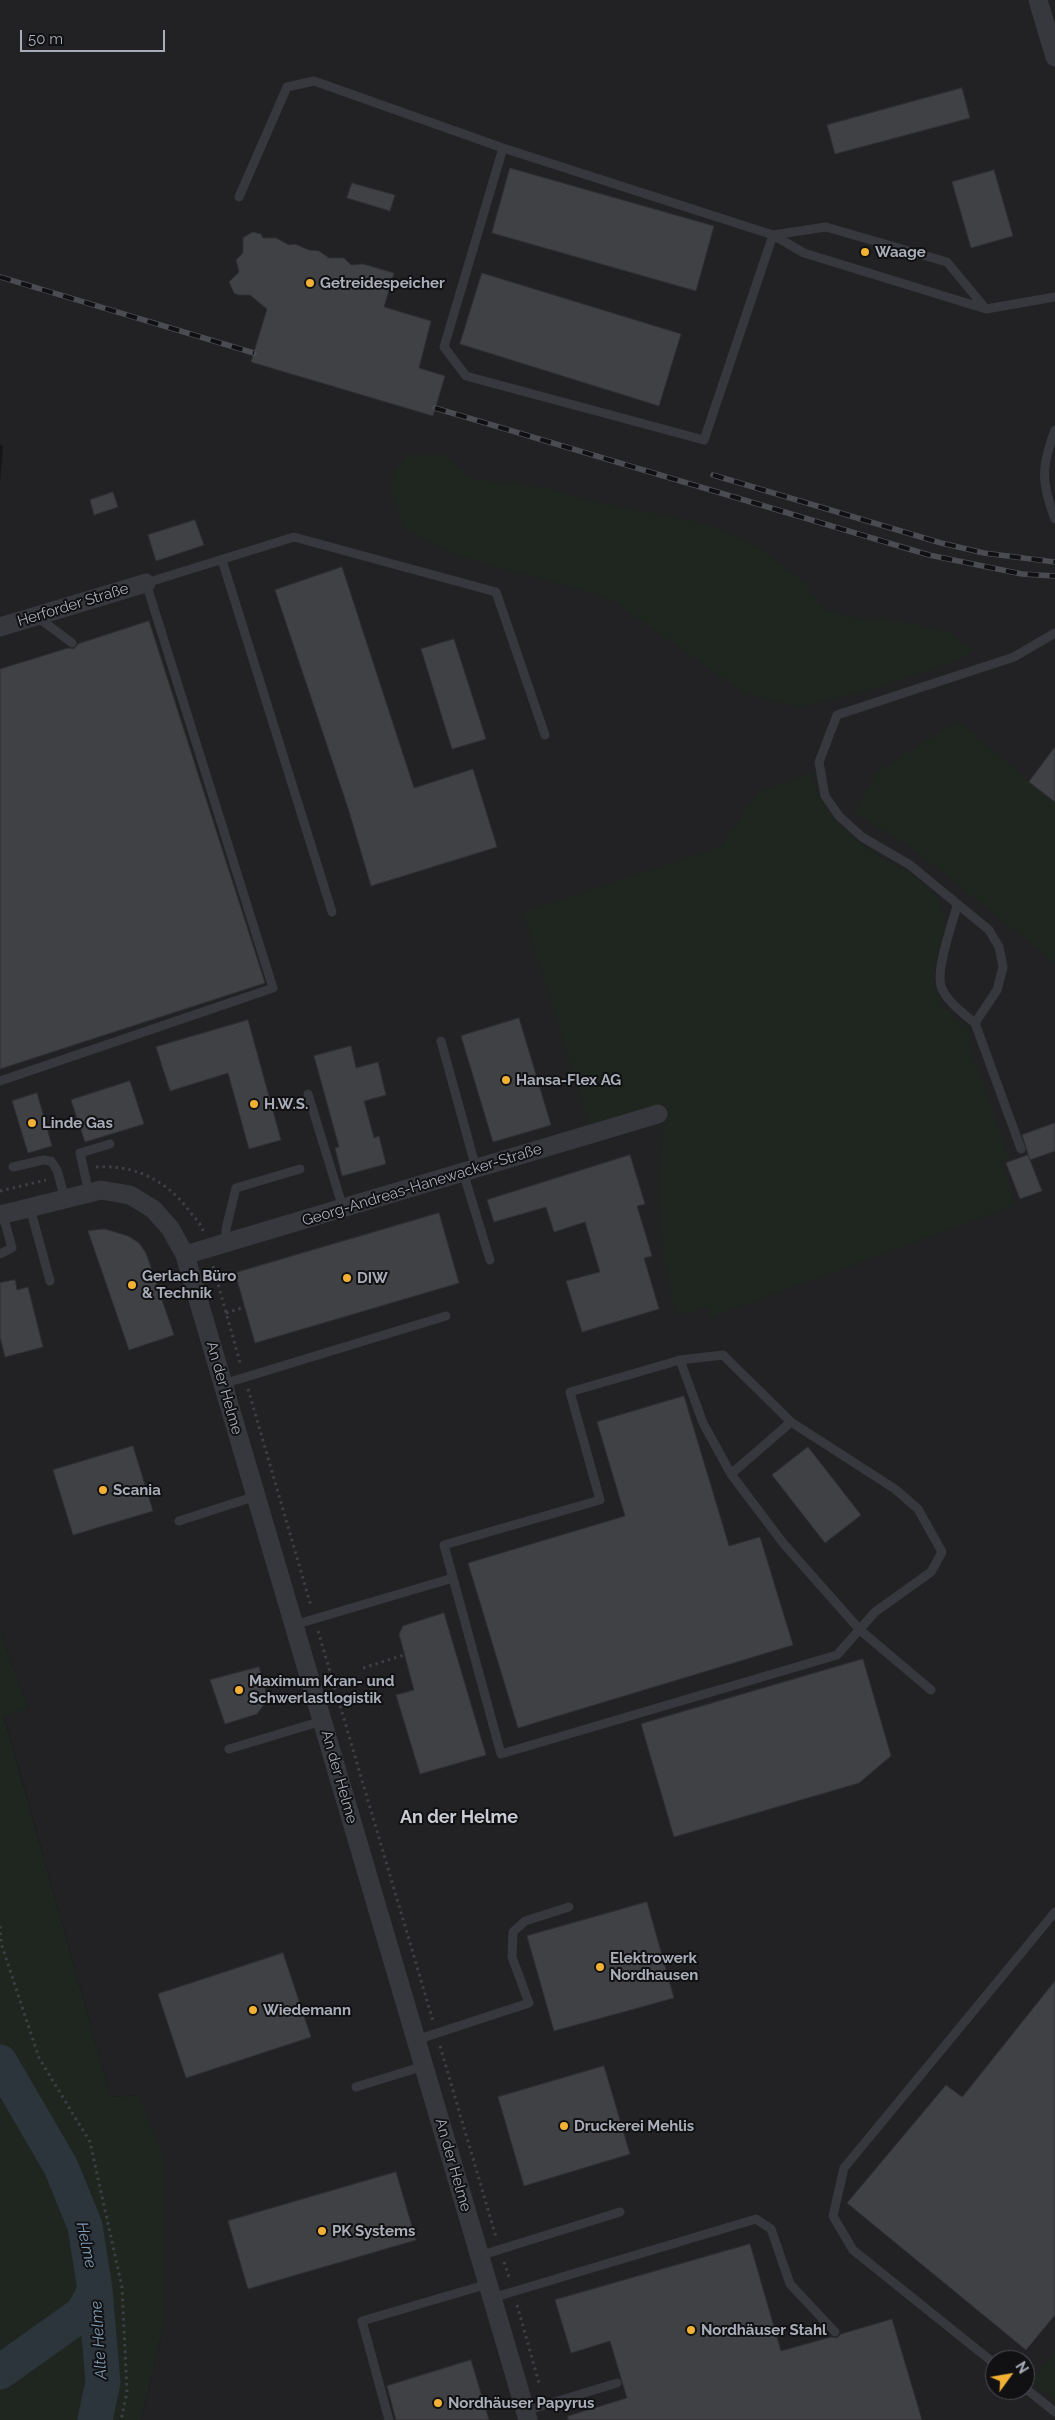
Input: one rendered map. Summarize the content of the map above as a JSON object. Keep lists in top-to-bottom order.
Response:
{
  "streets": {
    "street": ["Herforder Straße", "Georg-Andreas-Hanewacker-Straße", "An der Helme"]
  },
  "crossings": [
    ["Georg-Andreas-Hanewacker-Straße", "An der Helme"]
  ],
  "districts": ["An der Helme"],
  "water": ["Helme", "Alte Helme"],
  "places": [
    "Waage",
    "Getreidespeicher",
    "Hansa-Flex AG",
    "H.W.S.",
    "Linde Gas",
    "DIW",
    "Gerlach Büro & Technik",
    "Scania",
    "Maximum Kran- und Schwerlastlogistik",
    "Elektrowerk Nordhausen",
    "Wiedemann",
    "Druckerei Mehlis",
    "PK Systems",
    "Nordhäuser Stahl",
    "Nordhäuser Papyrus"
  ],
  "scale_bar": "50 m",
  "north": "top right"
}
